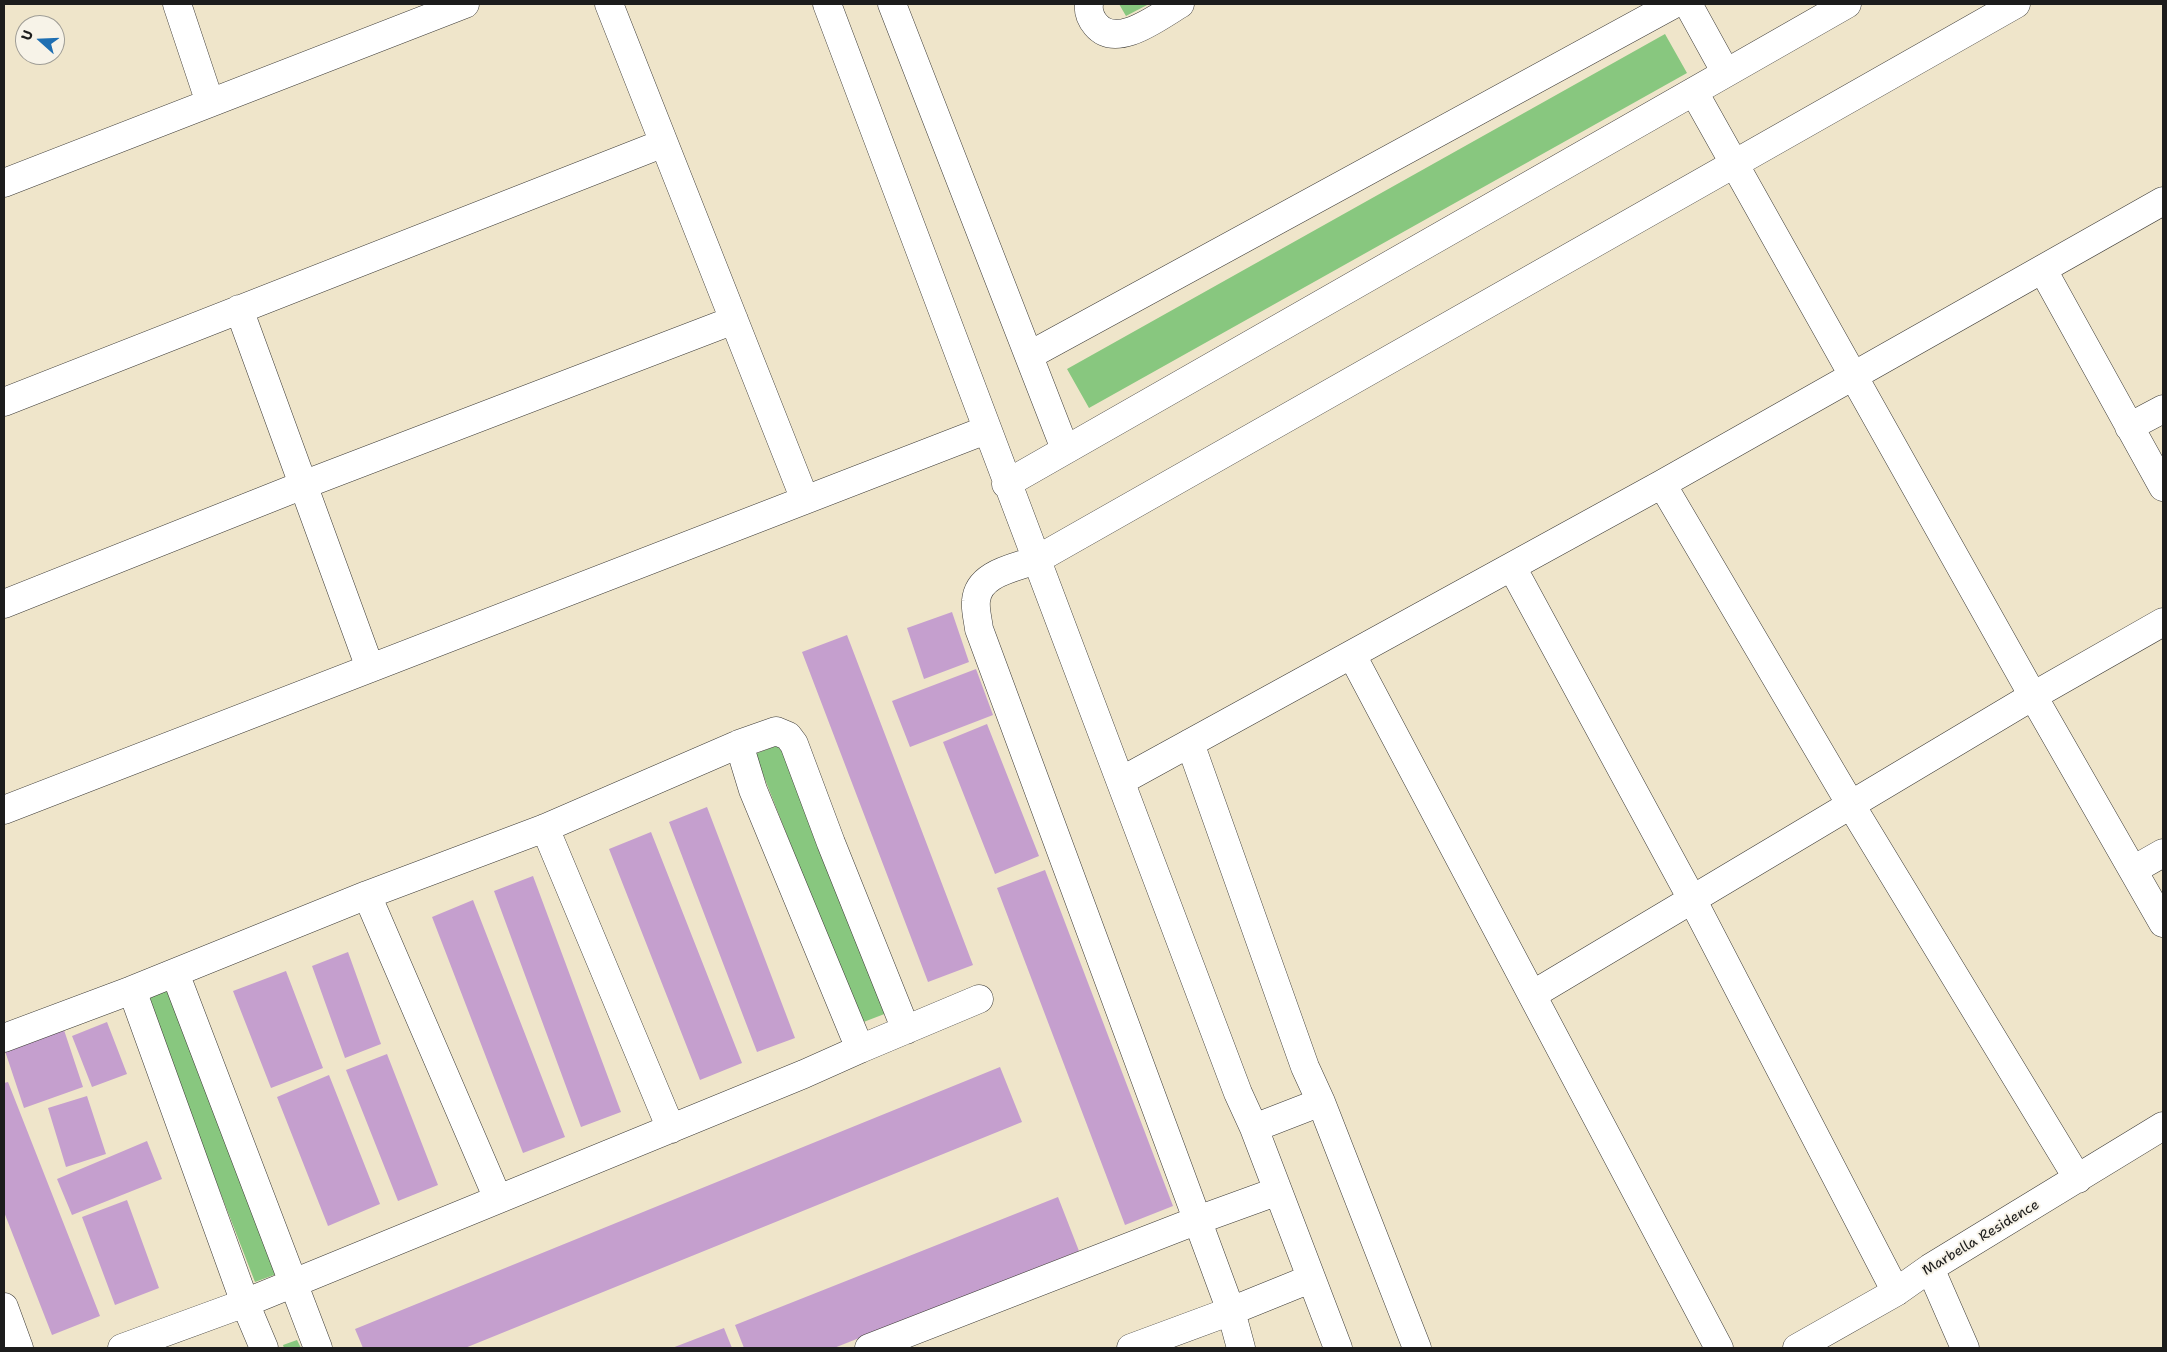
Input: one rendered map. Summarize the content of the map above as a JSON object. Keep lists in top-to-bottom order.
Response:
{
  "streets": {
    "street": ["Marbella Residence"]
  },
  "north": "left"
}
